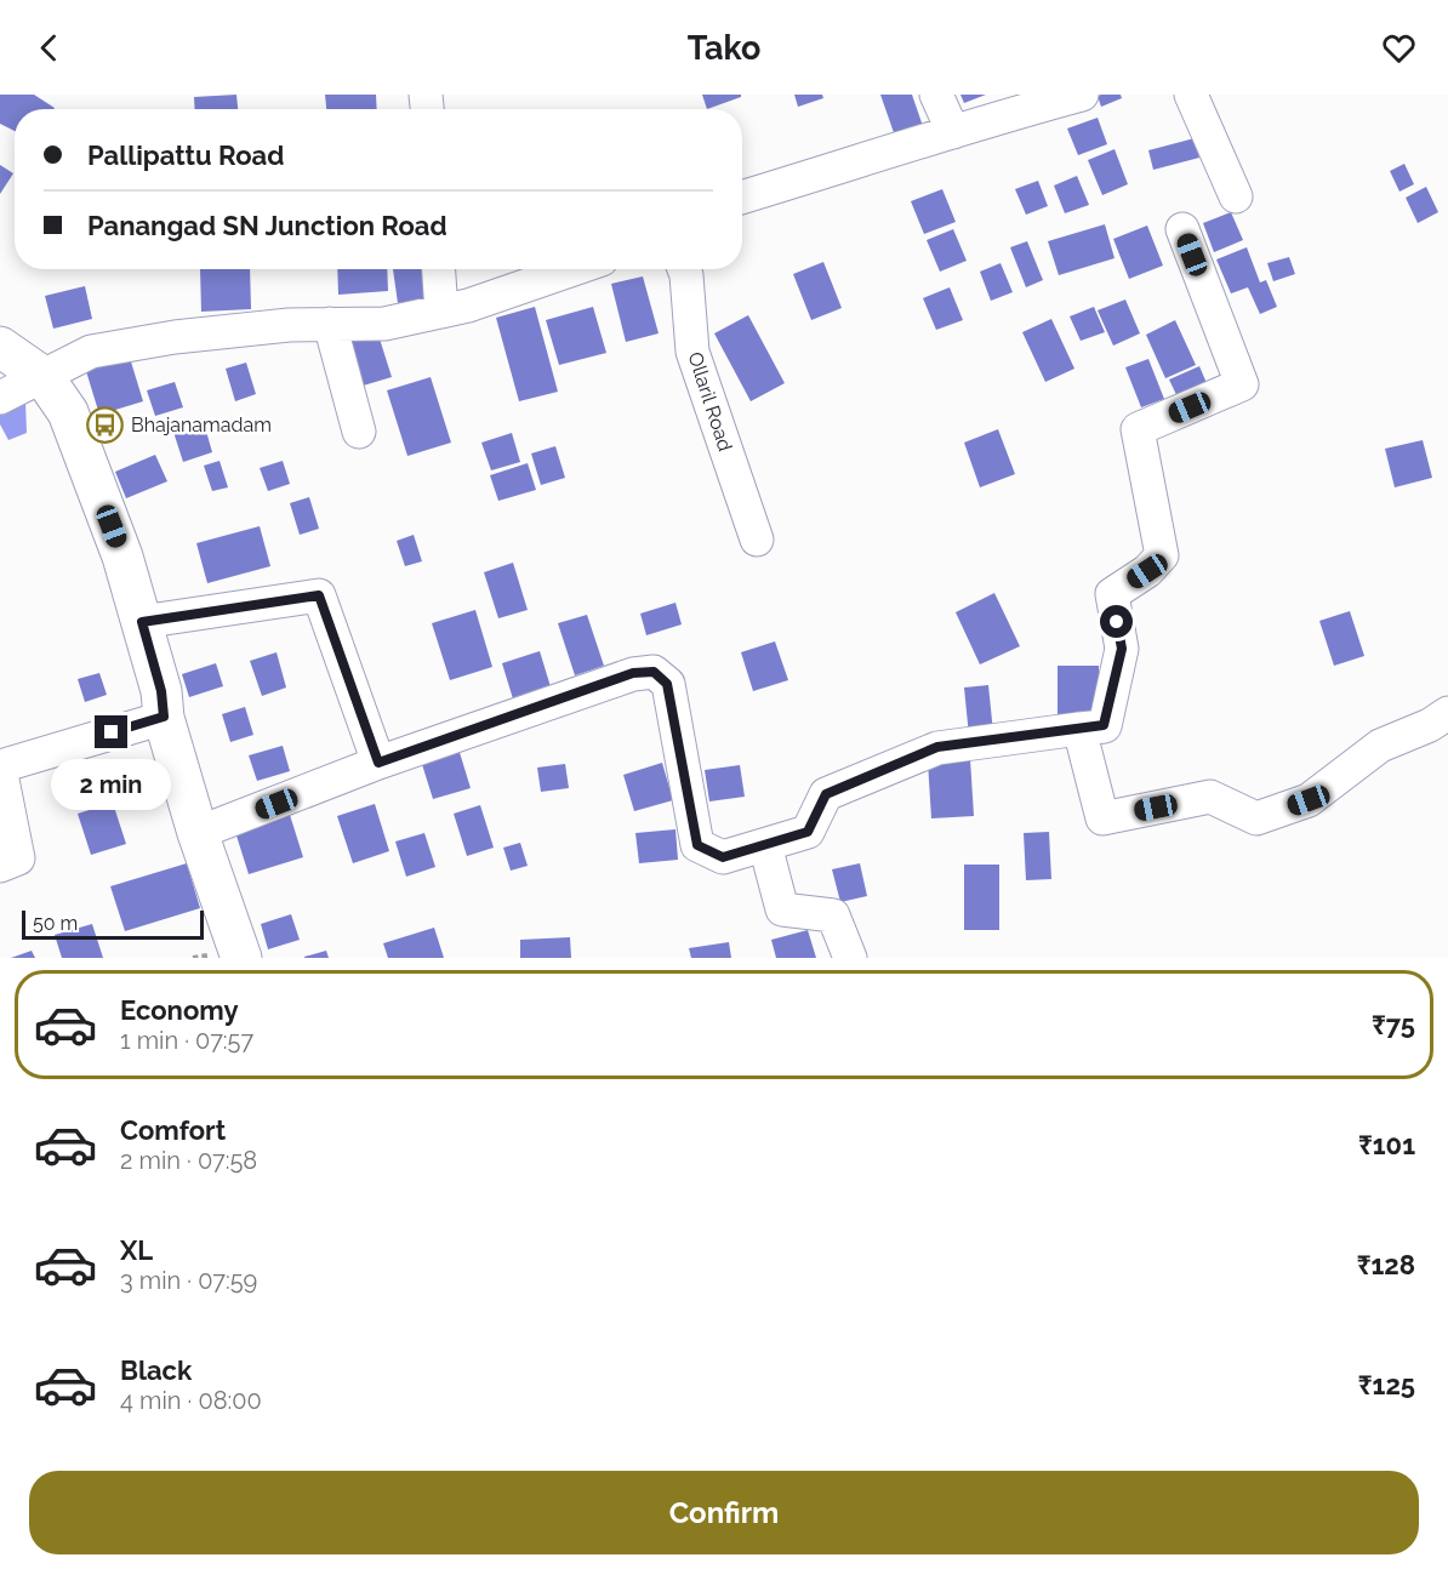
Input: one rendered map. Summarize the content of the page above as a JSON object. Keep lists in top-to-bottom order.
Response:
{
  "streets": {
    "street": ["Ollaril Road"]
  },
  "places": {
    "bus stop": ["Bhajanamadam"]
  },
  "scale_bar": "50 m",
  "page": {
    "header": "Tako",
    "banner": ["Pallipattu Road", "Panangad SN Junction Road"],
    "bubble": "2 min",
    "scale": "50 m",
    "list": [
      {
        "name": "Economy",
        "note": "1 min · 07:57",
        "value": "₹75"
      },
      {
        "name": "Comfort",
        "note": "2 min · 07:58",
        "value": "₹101"
      },
      {
        "name": "XL",
        "note": "3 min · 07:59",
        "value": "₹128"
      },
      {
        "name": "Black",
        "note": "4 min · 08:00",
        "value": "₹125"
      }
    ],
    "buttons": "Confirm"
  }
}
